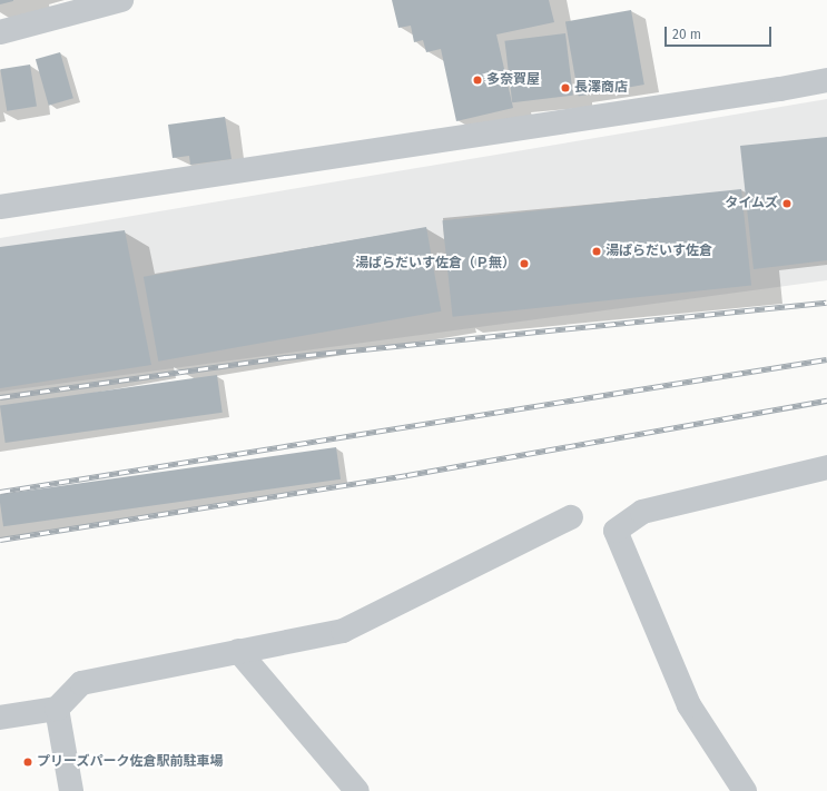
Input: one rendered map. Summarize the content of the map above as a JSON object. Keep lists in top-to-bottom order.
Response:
{
  "places": [
    "多奈賀屋",
    "長澤商店",
    "タイムズ",
    "湯ぱらだいす佐倉",
    "湯ぱらだいす佐倉（Ｐ無）",
    "プリーズパーク佐倉駅前駐車場"
  ],
  "scale_bar": "20 m"
}
